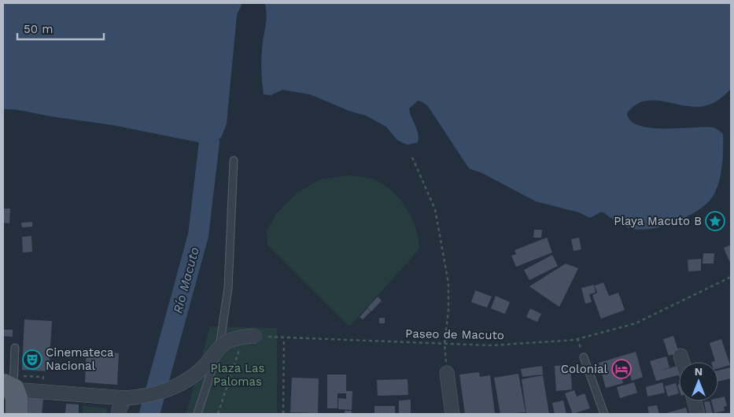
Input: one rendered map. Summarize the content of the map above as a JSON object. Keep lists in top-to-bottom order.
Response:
{
  "streets": {
    "path": ["Paseo de Macuto"]
  },
  "water": ["Río Macuto"],
  "parks": ["Plaza Las Palomas"],
  "places": {
    "place": ["Playa Macuto B"],
    "theatre": ["Cinemateca Nacional"],
    "hotel": ["Colonial"]
  },
  "scale_bar": "50 m",
  "north": "top"
}
